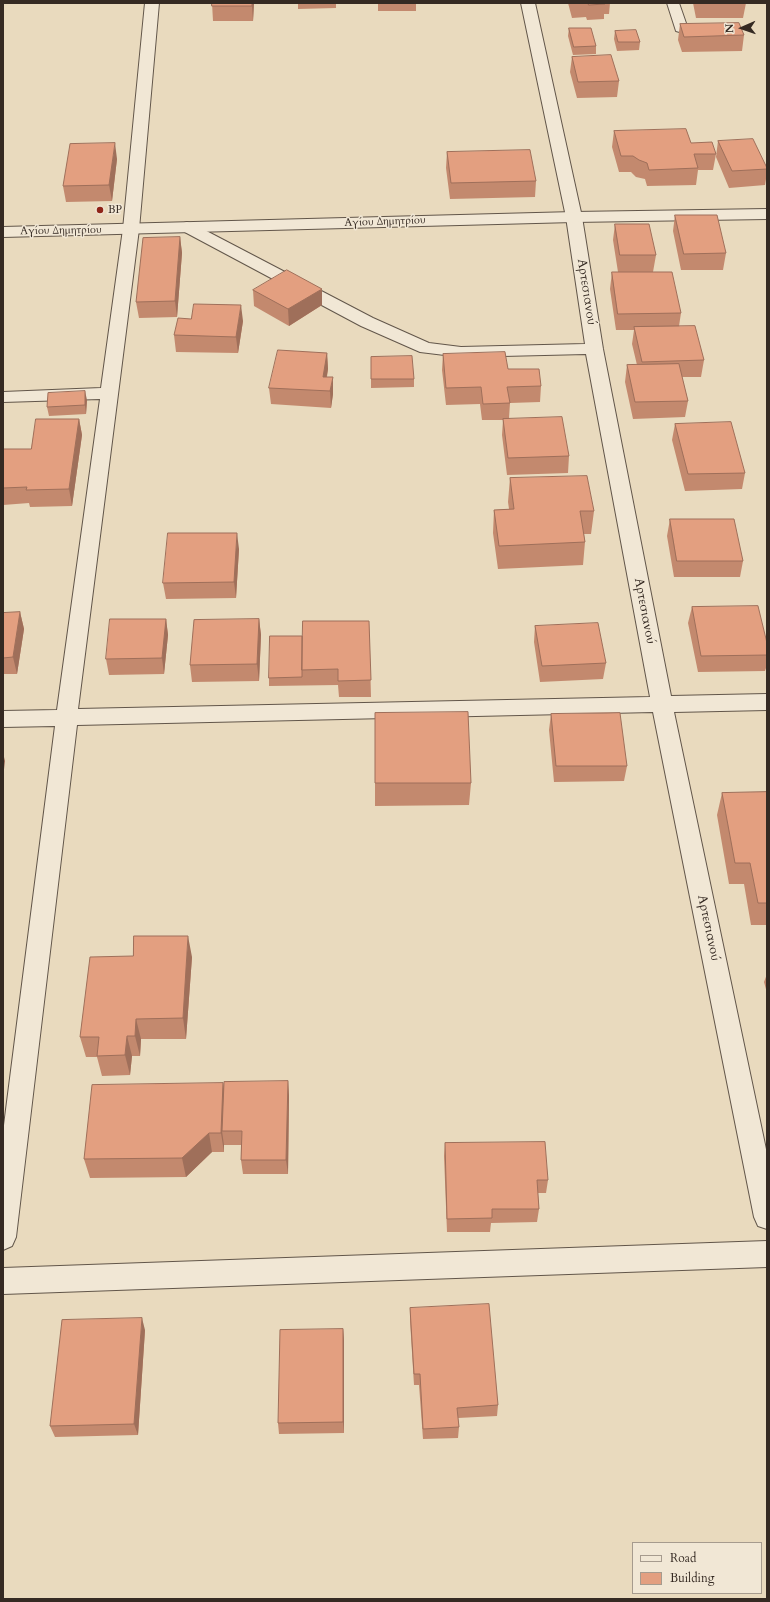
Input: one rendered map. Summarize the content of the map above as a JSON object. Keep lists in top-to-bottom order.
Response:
{
  "streets": {
    "street": ["Αγίου Δημητρίου", "Αρτεσιανού"]
  },
  "crossings": [
    ["Αγίου Δημητρίου", "Αρτεσιανού"]
  ],
  "places": ["BP"],
  "legend": ["Road", "Building"],
  "north": "left"
}
